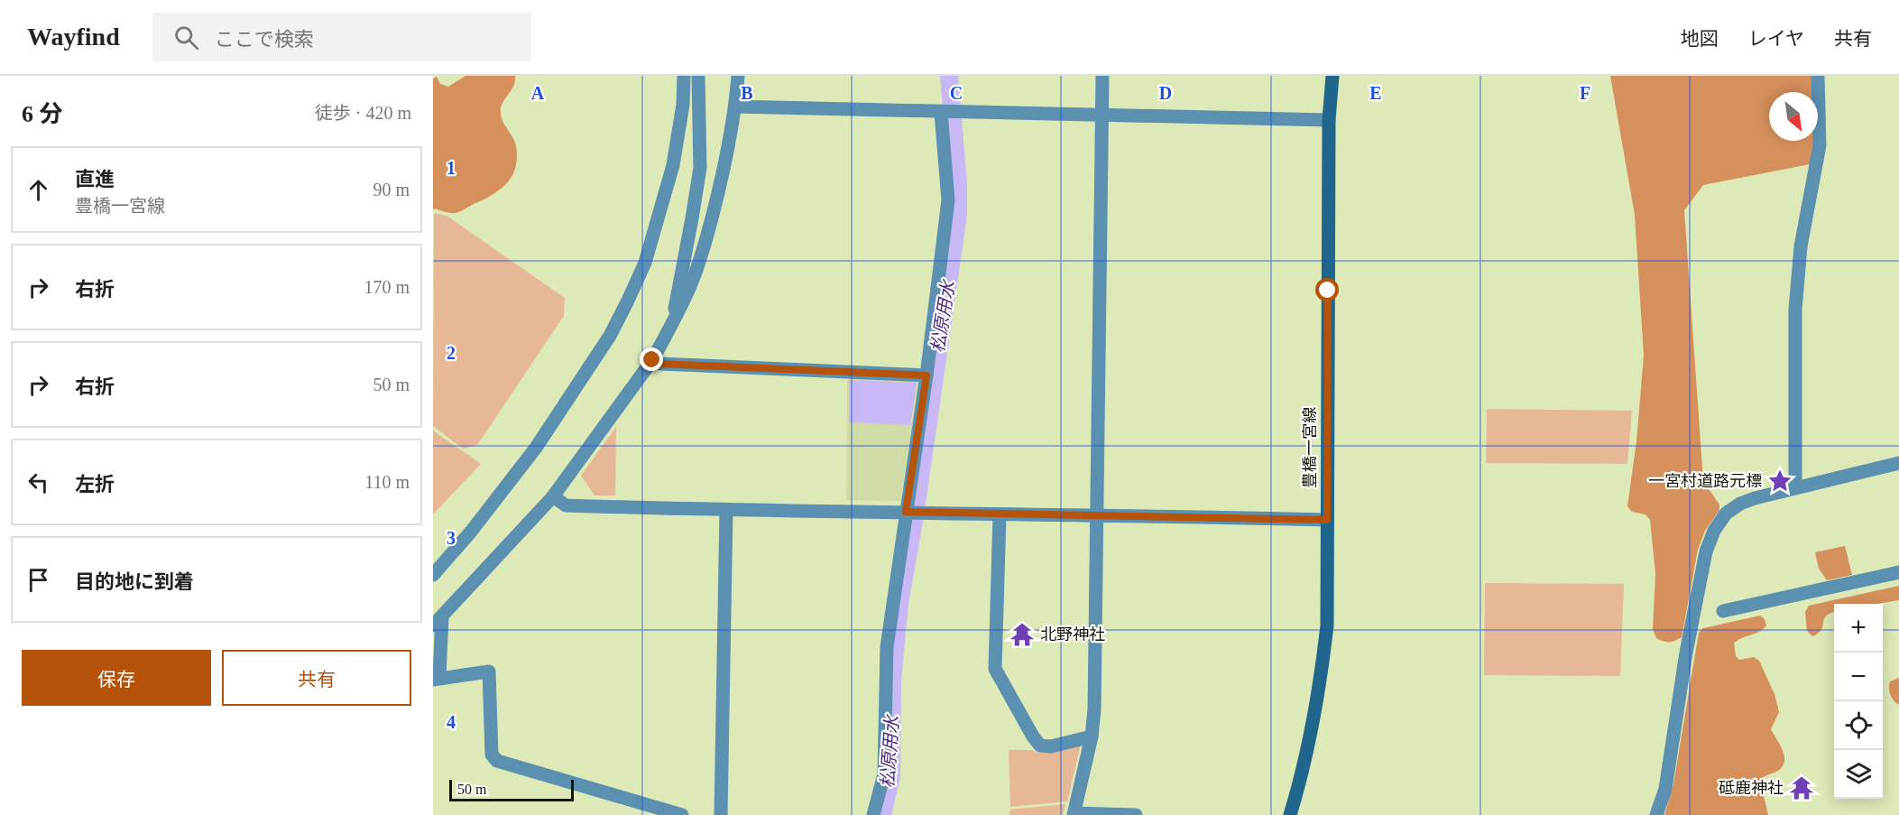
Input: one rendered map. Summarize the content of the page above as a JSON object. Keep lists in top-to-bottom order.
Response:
{
  "streets": {
    "main road": ["豊橋一宮線"]
  },
  "water": ["松原用水"],
  "places": {
    "place": ["一宮村道路元標"],
    "temple": ["北野神社", "砥鹿神社"]
  },
  "scale_bar": "50 m",
  "north": "bottom right",
  "page": {
    "header": "Wayfind",
    "search": "ここで検索",
    "nav": ["地図", "レイヤ", "共有"],
    "heading": ["6 分", "徒歩 · 420 m"],
    "list": [
      ["直進", "豊橋一宮線", "90 m"],
      ["右折", "170 m"],
      ["右折", "50 m"],
      ["左折", "110 m"],
      "目的地に到着"
    ],
    "map_buttons": ["+", "−"],
    "buttons": ["保存", "共有"],
    "scale": "50 m"
  },
  "grid": {
    "columns": [
      "A",
      "B",
      "C",
      "D",
      "E",
      "F"
    ],
    "rows": [
      "1",
      "2",
      "3",
      "4"
    ]
  }
}
